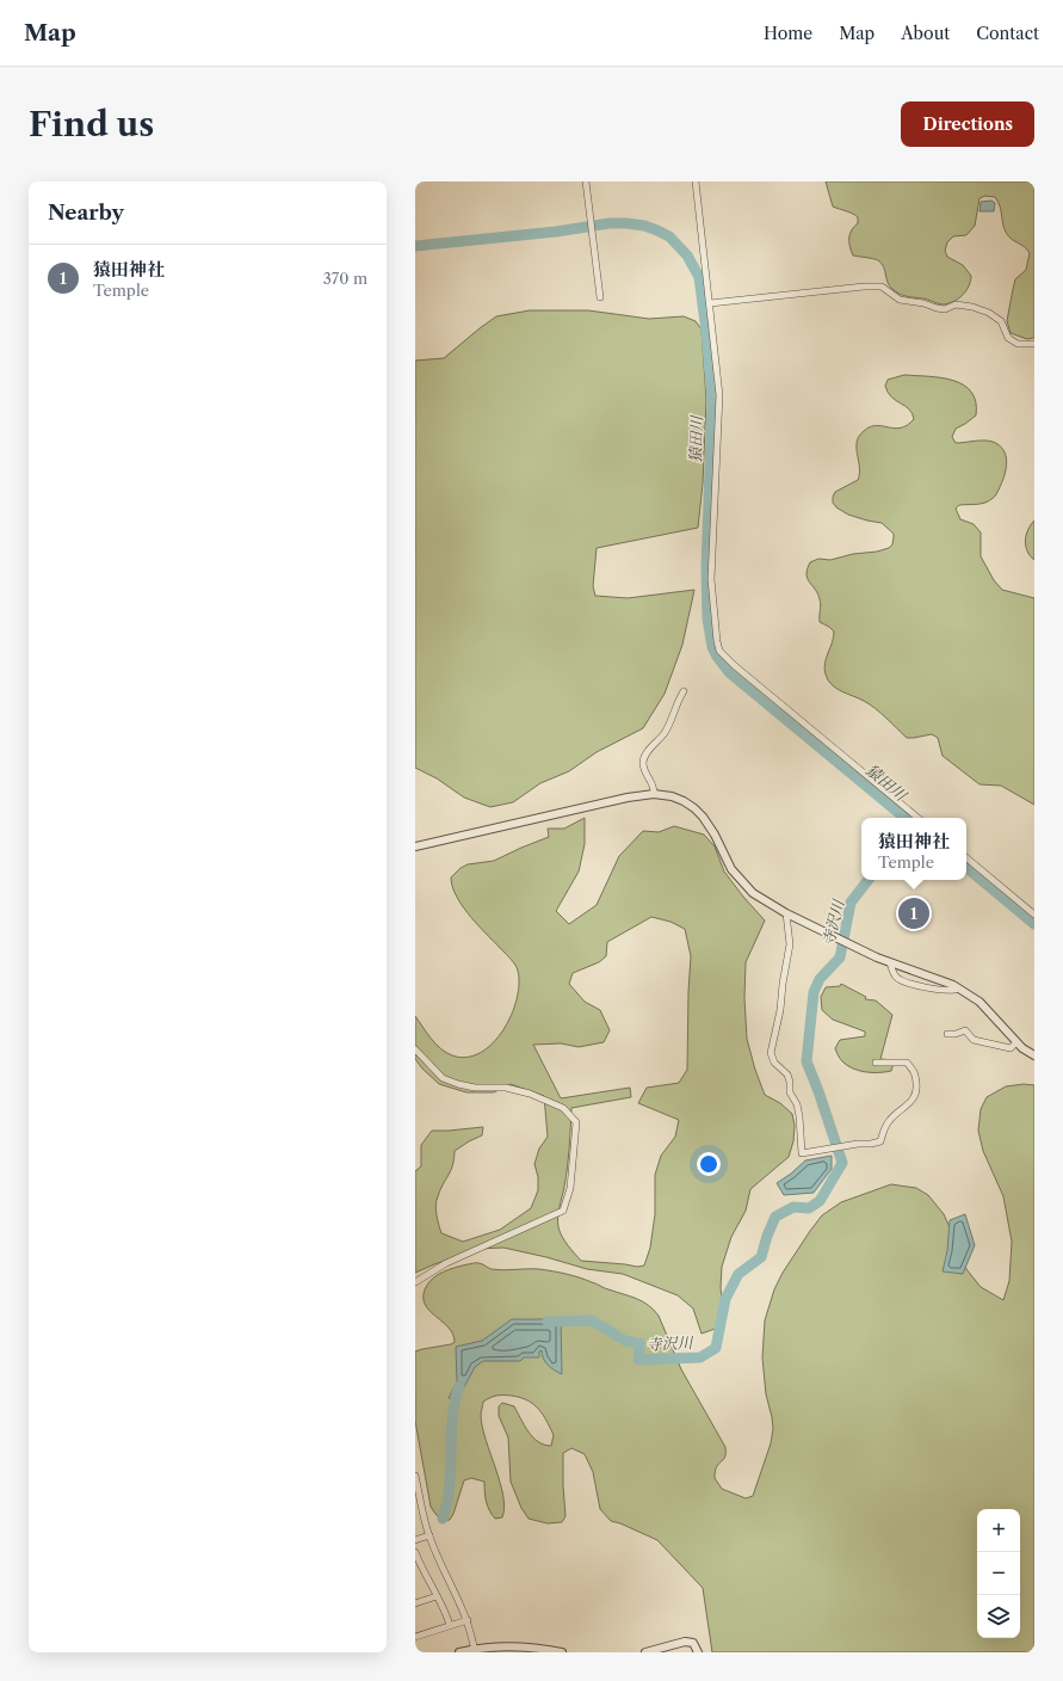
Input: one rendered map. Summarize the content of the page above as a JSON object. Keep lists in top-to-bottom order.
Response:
{
  "water": ["猿田川", "寺沢川"],
  "page": {
    "header": "Map",
    "nav": [
      "Home",
      "Map",
      "About",
      "Contact"
    ],
    "buttons": "Directions",
    "title": "Find us",
    "heading": "Nearby",
    "list": [
      {
        "mark": "1",
        "name": "猿田神社",
        "note": "Temple",
        "value": "370 m"
      }
    ],
    "popup": ["猿田神社", "Temple"],
    "pins": "1",
    "map_buttons": ["+", "−"]
  }
}
